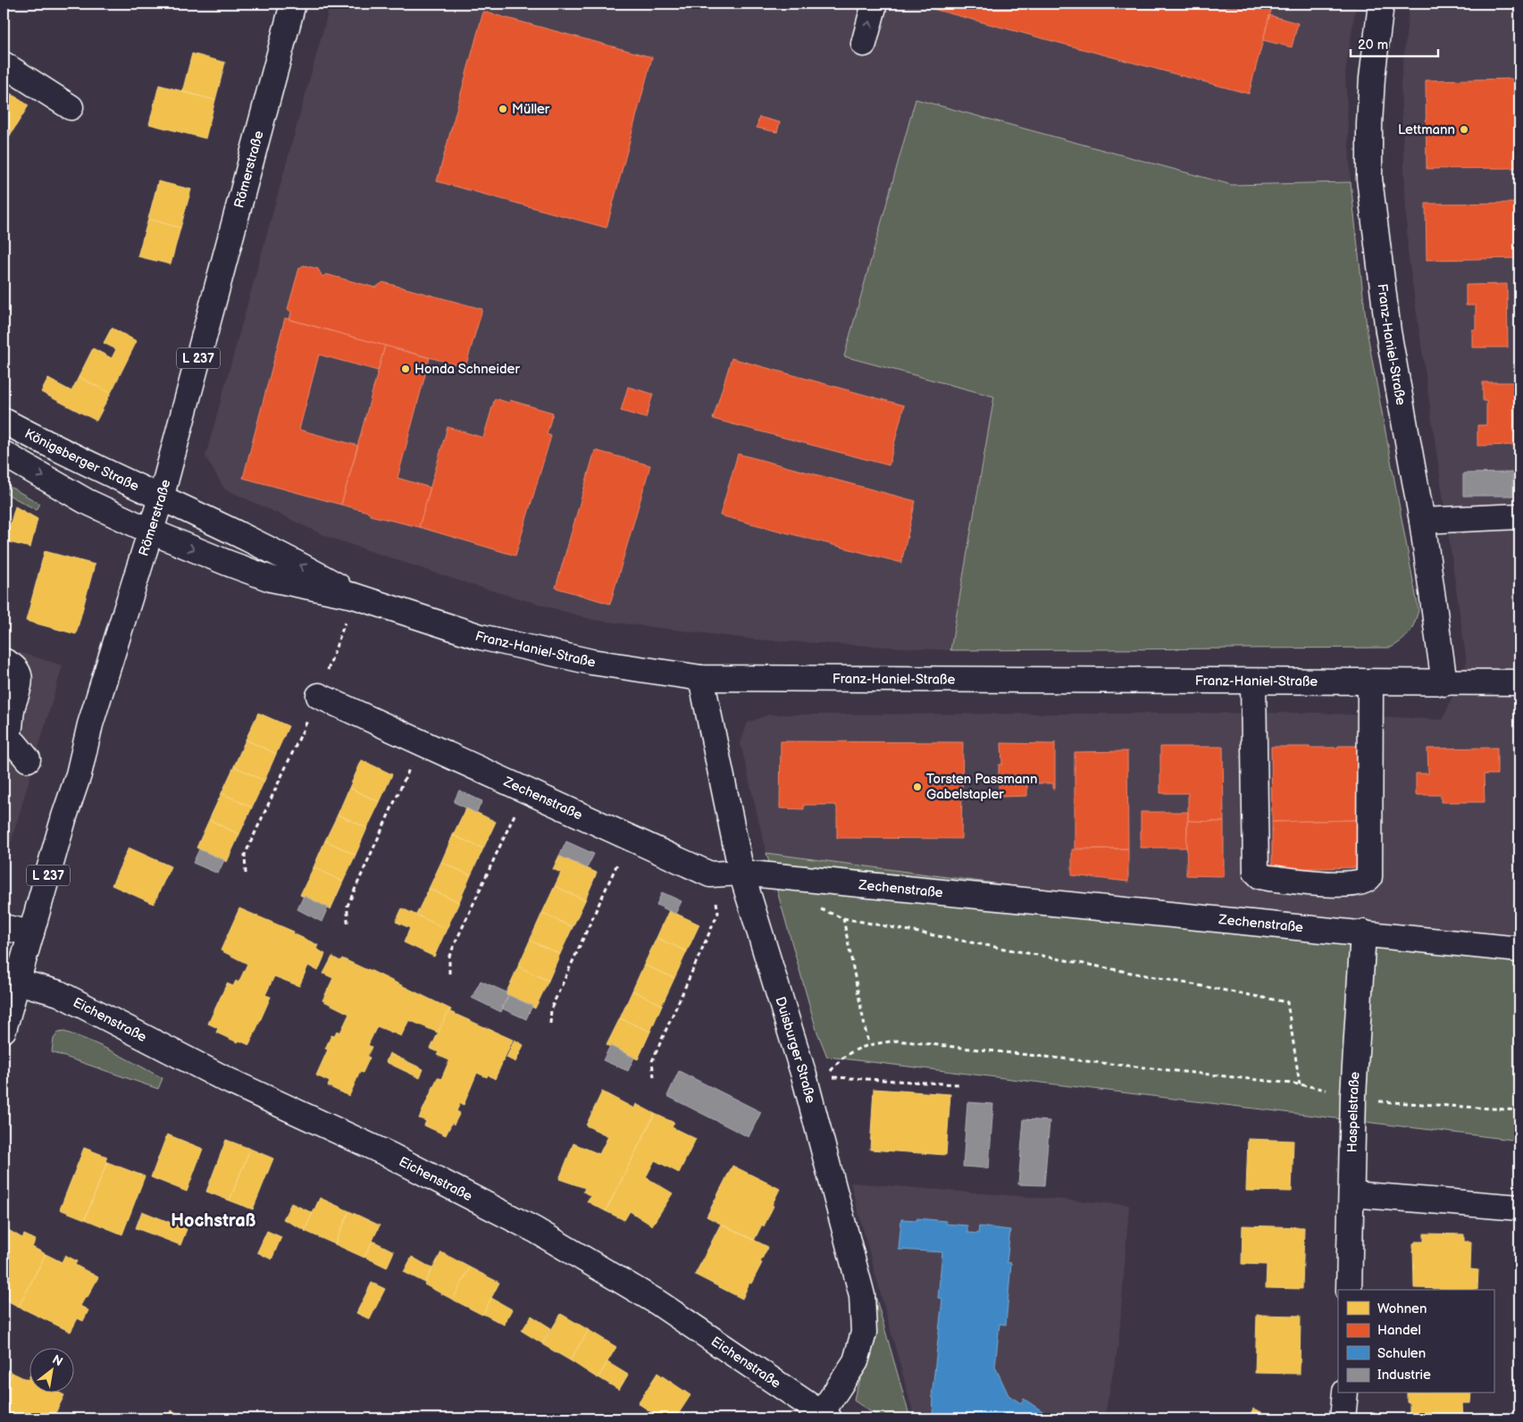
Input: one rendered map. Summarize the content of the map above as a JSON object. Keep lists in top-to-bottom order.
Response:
{
  "streets": {
    "street": [
      "Römerstraße",
      "Franz-Haniel-Straße",
      "L 237",
      "Königsberger Straße",
      "Zechenstraße",
      "Eichenstraße",
      "Duisburger Straße",
      "Haspelstraße"
    ]
  },
  "crossings": [
    ["Römerstraße", "Franz-Haniel-Straße"],
    ["Römerstraße", "Königsberger Straße"],
    ["Römerstraße", "Eichenstraße"],
    ["Franz-Haniel-Straße", "Königsberger Straße"],
    ["Franz-Haniel-Straße", "Duisburger Straße"],
    ["Zechenstraße", "Duisburger Straße"],
    ["Zechenstraße", "Haspelstraße"],
    ["Eichenstraße", "Duisburger Straße"]
  ],
  "districts": ["Hochstraß"],
  "places": [
    "Müller",
    "Lettmann",
    "Honda Schneider",
    "Torsten Passmann Gabelstapler"
  ],
  "legend": [
    "Wohnen",
    "Handel",
    "Schulen",
    "Industrie"
  ],
  "scale_bar": "20 m",
  "north": "top right"
}
